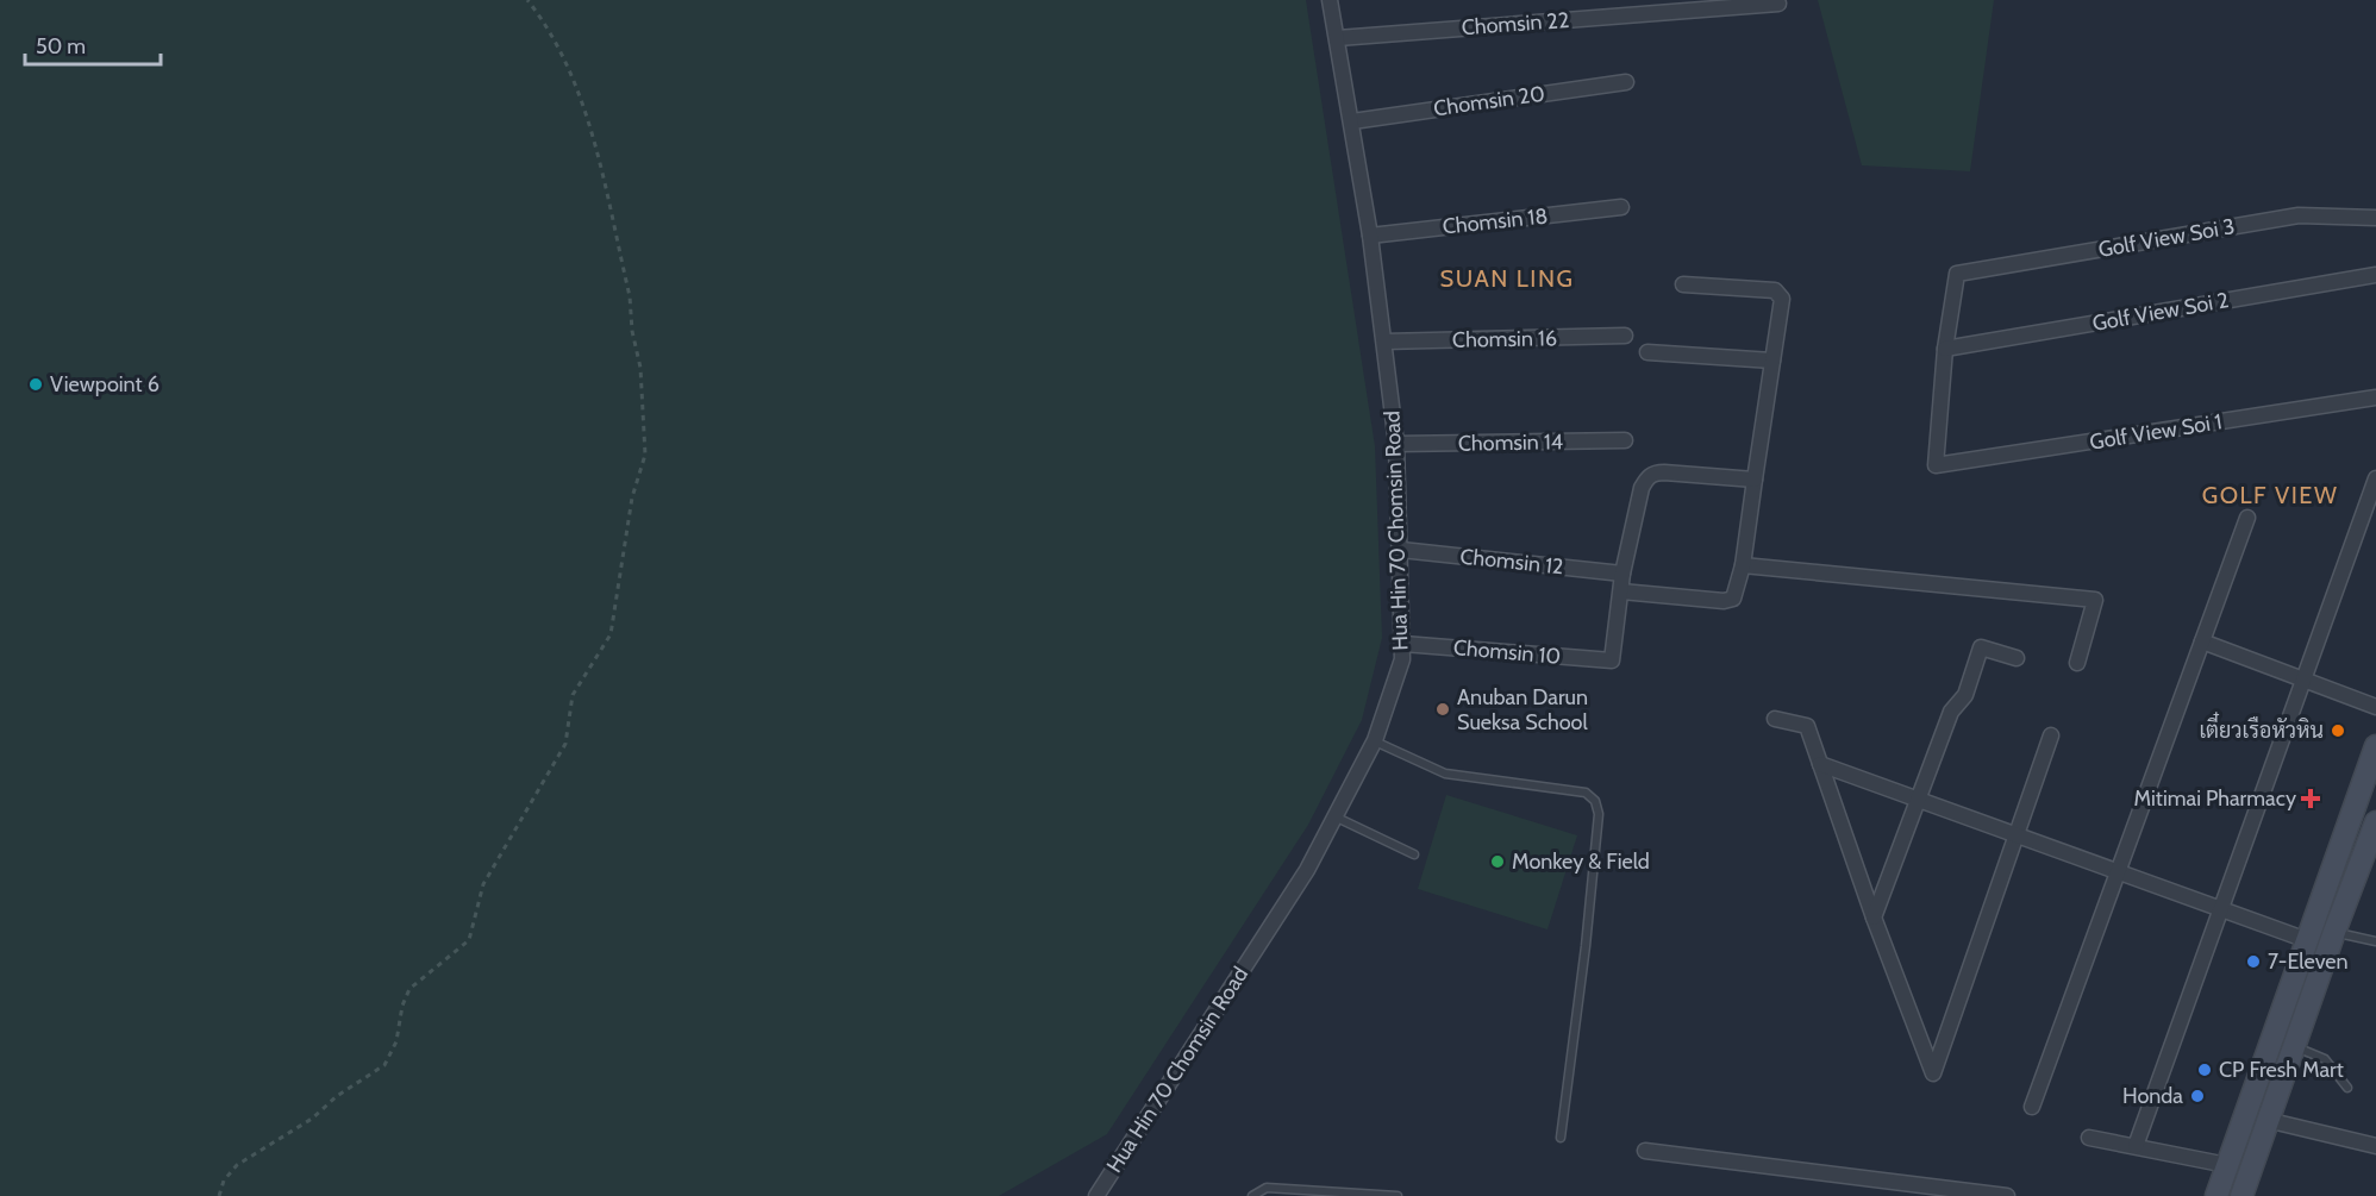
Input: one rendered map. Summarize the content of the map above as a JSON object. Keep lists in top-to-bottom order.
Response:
{
  "streets": {
    "street": [
      "Chomsin 22",
      "Chomsin 20",
      "Chomsin 18",
      "Golf View Soi 3",
      "Golf View Soi 2",
      "Chomsin 16",
      "Golf View Soi 1",
      "Chomsin 14",
      "Hua Hin 70 Chomsin Road",
      "Chomsin 12",
      "Chomsin 10"
    ]
  },
  "crossings": [
    ["Chomsin 22", "Hua Hin 70 Chomsin Road"],
    ["Chomsin 20", "Hua Hin 70 Chomsin Road"],
    ["Chomsin 18", "Hua Hin 70 Chomsin Road"],
    ["Golf View Soi 3", "Golf View Soi 2"],
    ["Golf View Soi 3", "Golf View Soi 1"],
    ["Golf View Soi 2", "Golf View Soi 1"],
    ["Chomsin 16", "Hua Hin 70 Chomsin Road"],
    ["Chomsin 14", "Hua Hin 70 Chomsin Road"],
    ["Hua Hin 70 Chomsin Road", "Chomsin 12"],
    ["Hua Hin 70 Chomsin Road", "Chomsin 10"]
  ],
  "districts": ["SUAN LING", "GOLF VIEW"],
  "places": {
    "other": [
      "Viewpoint 6",
      "Anuban Darun Sueksa School",
      "เตี๋ยวเรือหัวหิน",
      "Monkey & Field",
      "7-Eleven",
      "CP Fresh Mart",
      "Honda"
    ],
    "health": ["Mitimai Pharmacy"]
  },
  "scale_bar": "50 m"
}
